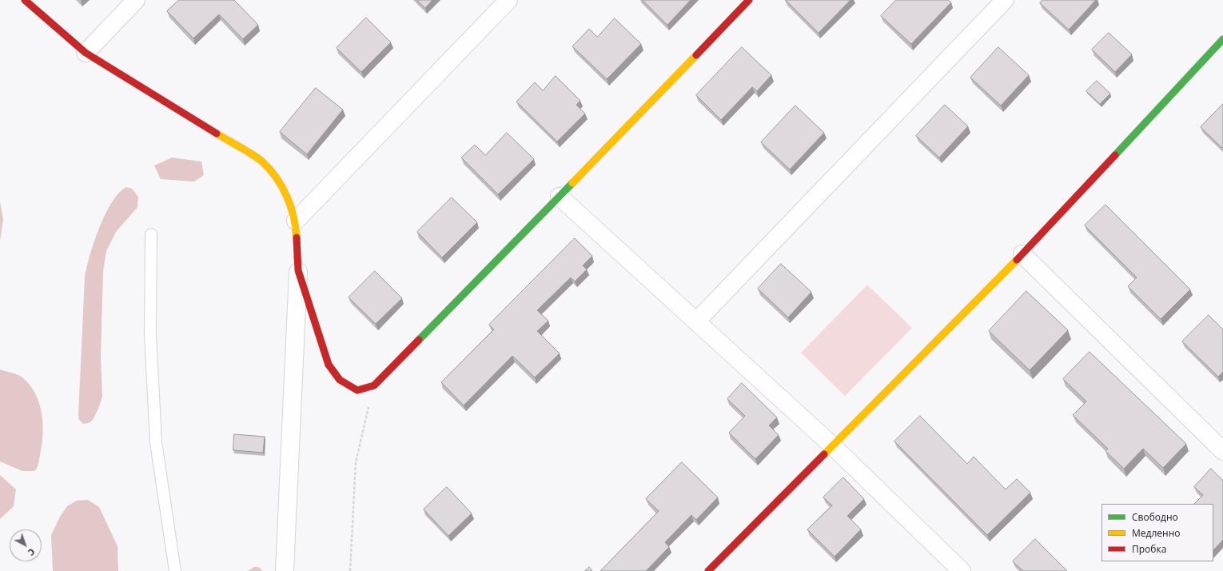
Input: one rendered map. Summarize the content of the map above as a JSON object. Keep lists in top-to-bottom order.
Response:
{
  "legend": ["Свободно", "Медленно", "Пробка"],
  "north": "bottom right"
}
